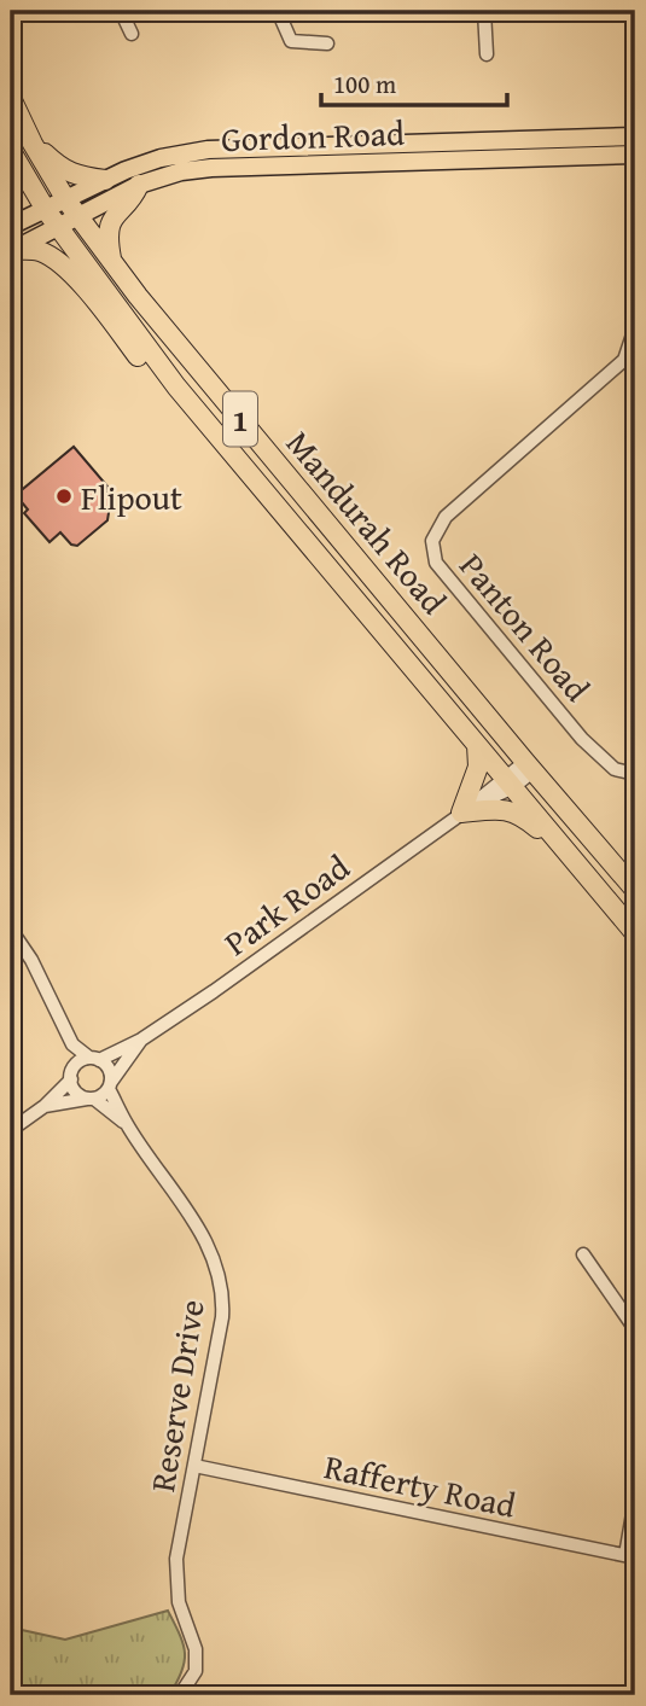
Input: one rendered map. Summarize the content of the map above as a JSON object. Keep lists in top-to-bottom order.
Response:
{
  "streets": {
    "highway": ["1", "Mandurah Road"],
    "main road": ["Gordon Road"],
    "street": [
      "Panton Road",
      "Park Road",
      "Reserve Drive",
      "Rafferty Road"
    ]
  },
  "crossings": [
    ["Gordon Road", "Mandurah Road"],
    ["Mandurah Road", "Park Road"],
    ["Park Road", "Reserve Drive"],
    ["Reserve Drive", "Rafferty Road"]
  ],
  "places": ["Flipout"],
  "scale_bar": "100 m"
}
